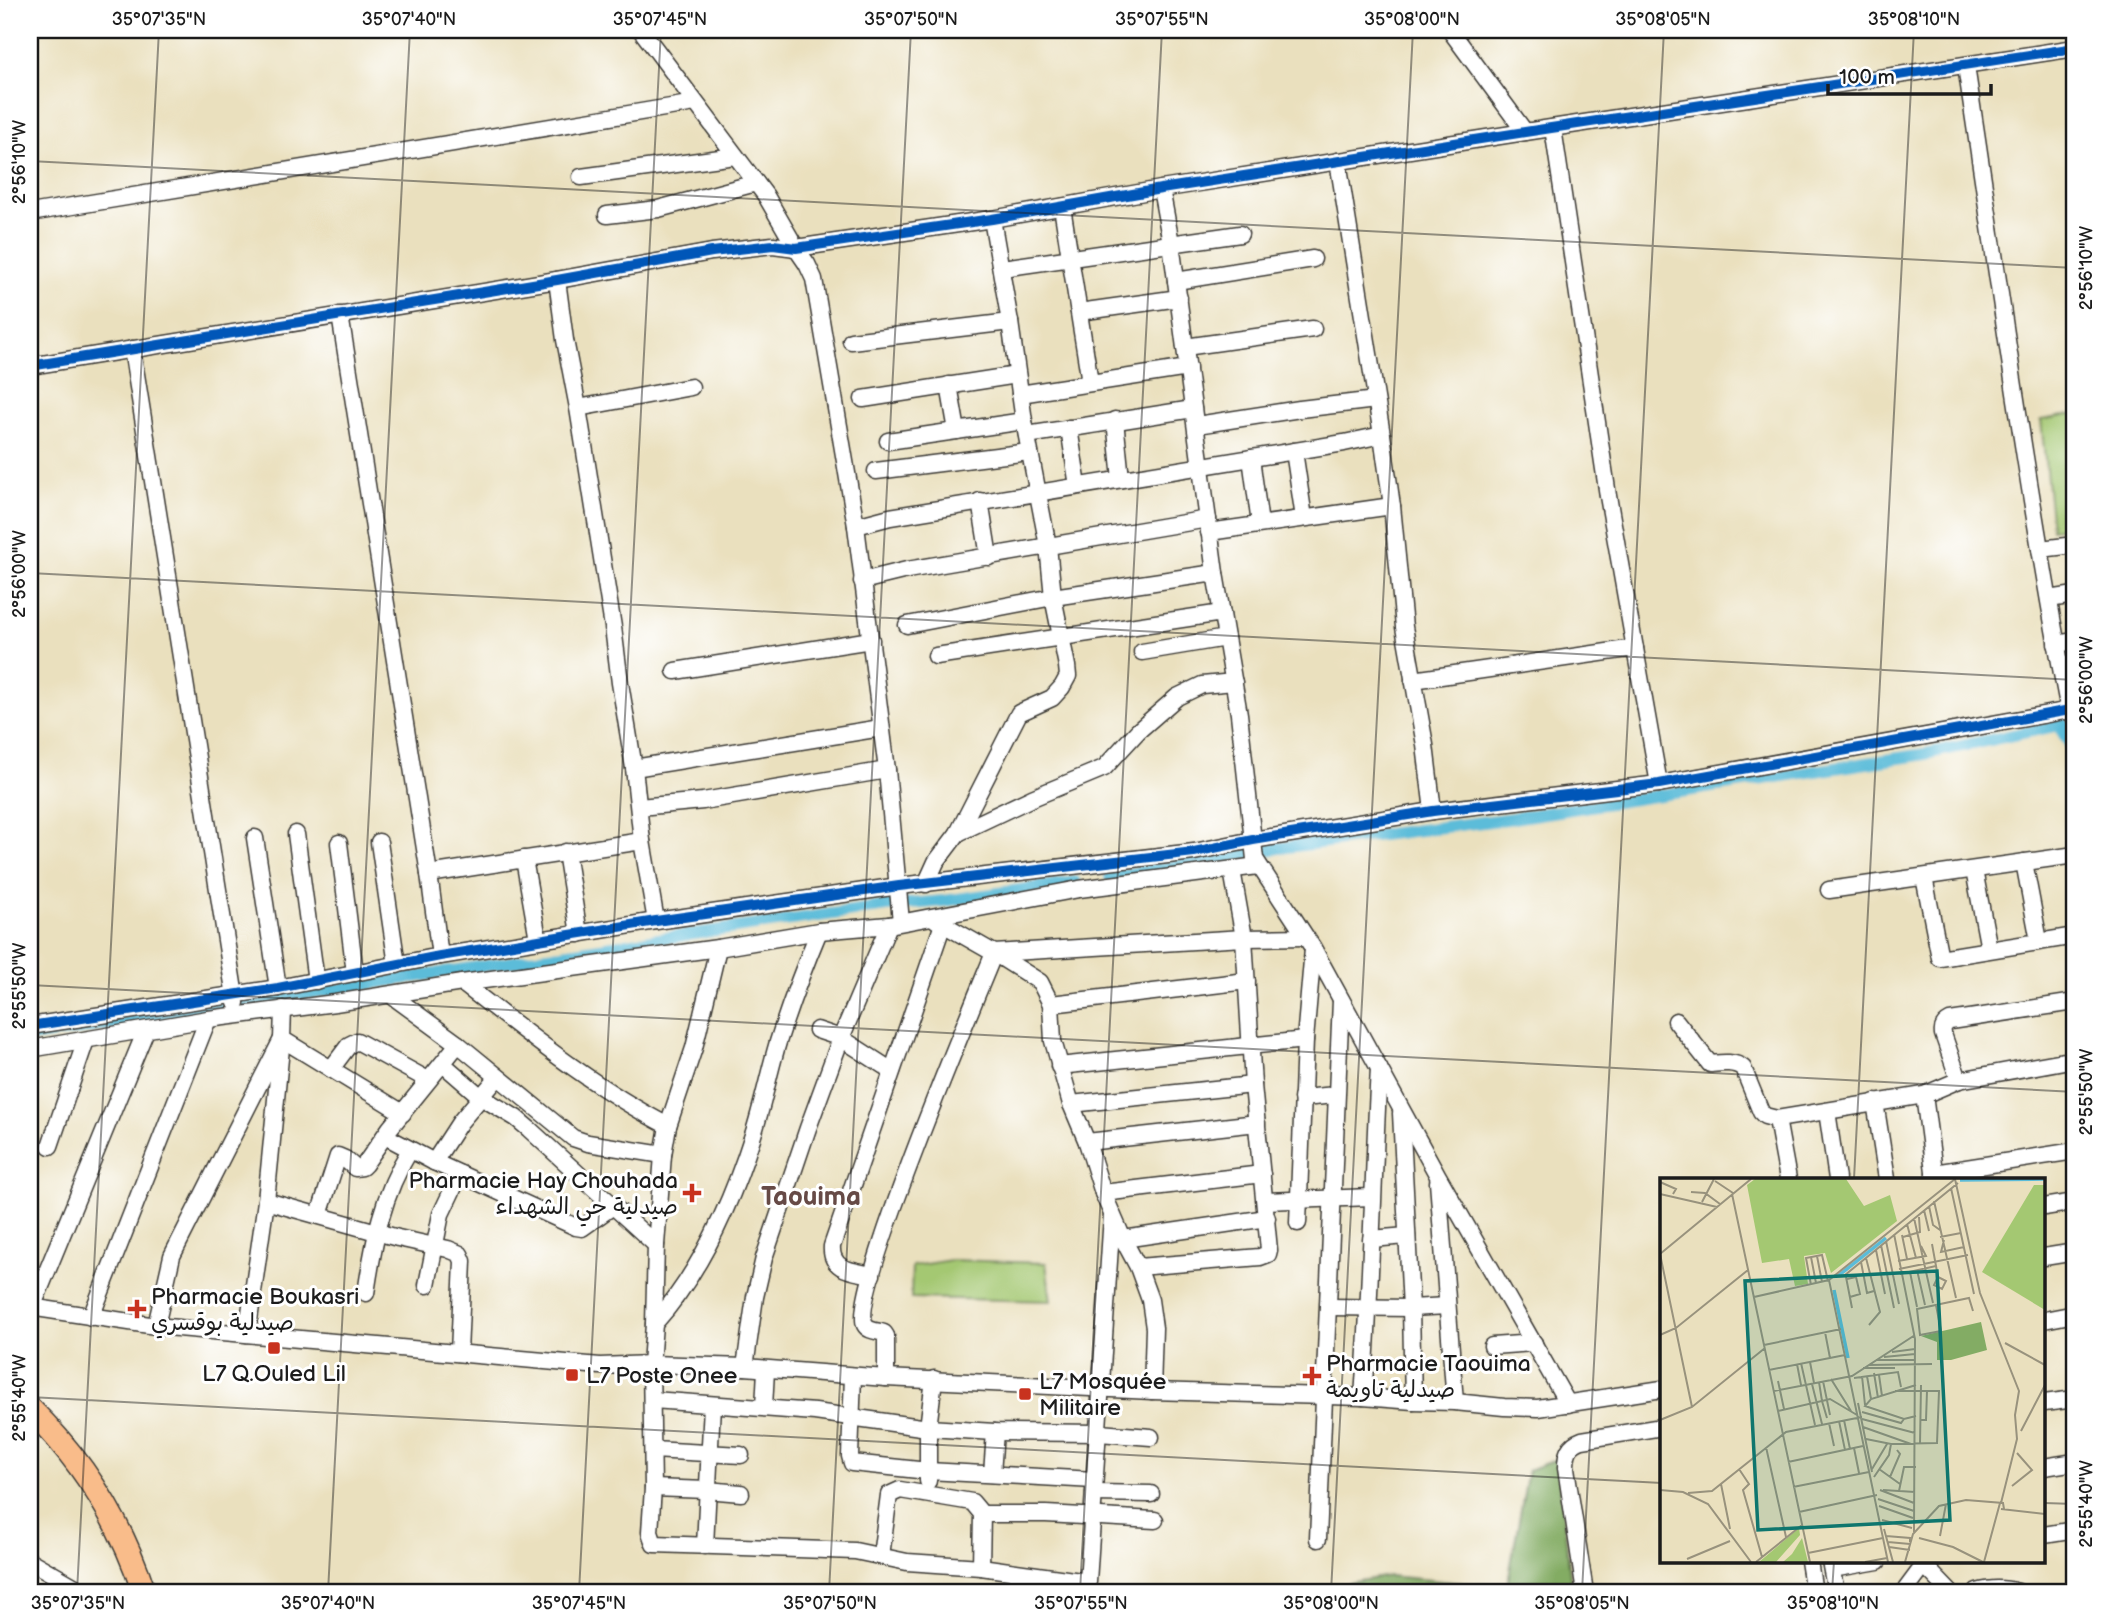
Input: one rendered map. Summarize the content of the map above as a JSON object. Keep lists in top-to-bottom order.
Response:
{
  "districts": ["Taouima"],
  "places": {
    "health": ["Pharmacie Hay Chouhada صيدلية حي الشهداء", "Pharmacie Boukasri صيدلية بوقسري", "Pharmacie Taouima صيدلية تاويمة"],
    "transit": ["L7 Q.Ouled Lil", "L7 Poste Onee", "L7 Mosquée Militaire"]
  },
  "scale_bar": "100 m",
  "coordinates": [
    "35°07'35\"N",
    "35°07'40\"N",
    "35°07'45\"N",
    "35°07'50\"N",
    "35°07'55\"N",
    "35°08'00\"N",
    "35°08'05\"N",
    "35°08'10\"N",
    "2°56'10\"W",
    "2°56'00\"W",
    "2°55'50\"W",
    "2°55'40\"W"
  ]
}
